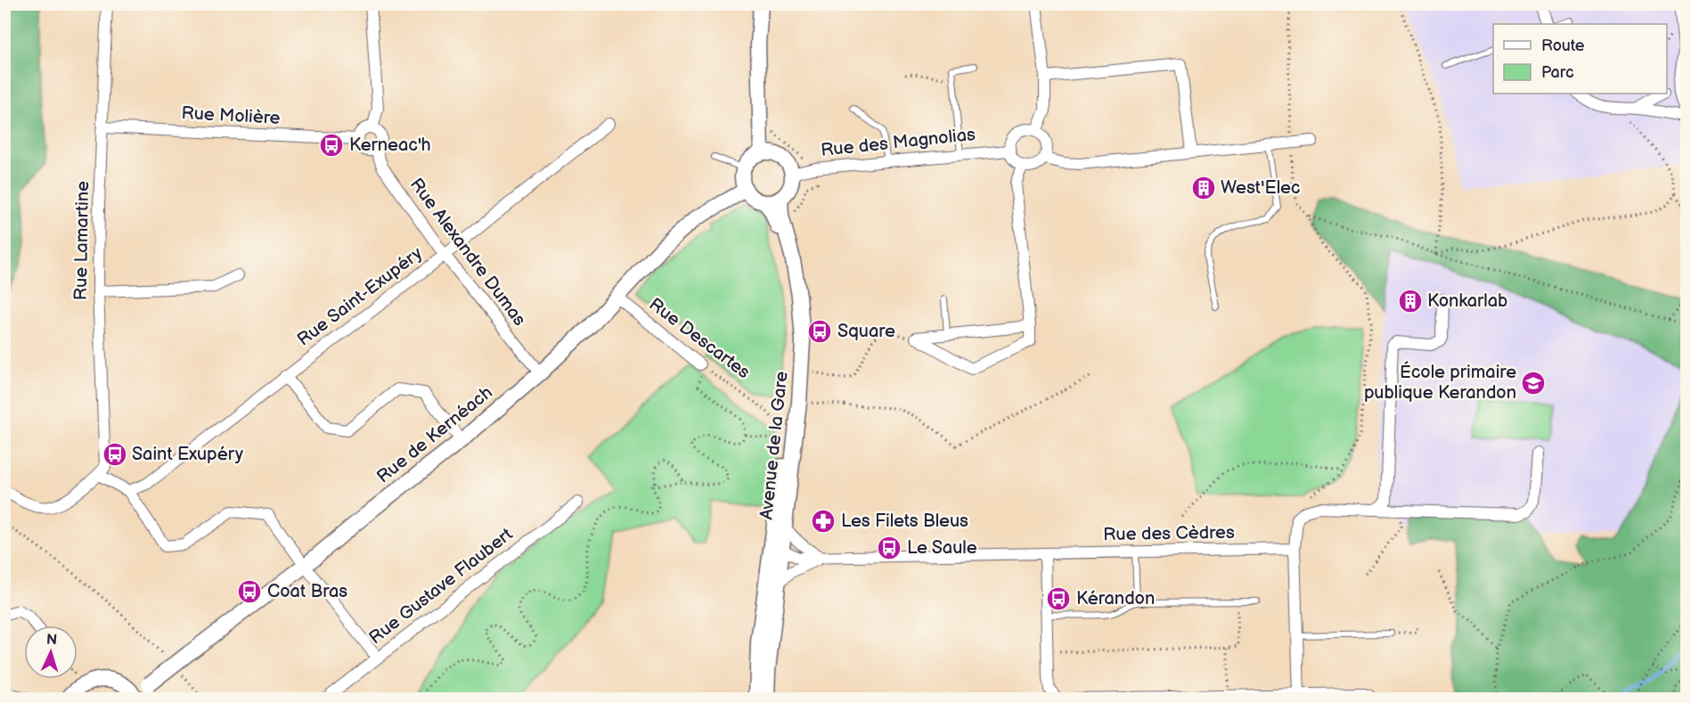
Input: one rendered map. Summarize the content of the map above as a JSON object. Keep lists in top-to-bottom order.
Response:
{
  "streets": {
    "main road": ["Rue de Kernéach", "Avenue de la Gare"],
    "street": [
      "Rue Molière",
      "Rue des Magnolias",
      "Rue Lamartine",
      "Rue Alexandre Dumas",
      "Rue Saint-Exupéry",
      "Rue Descartes",
      "Rue des Cèdres",
      "Rue Gustave Flaubert"
    ]
  },
  "crossings": [
    ["Rue Molière", "Rue Lamartine"],
    ["Rue Molière", "Rue Alexandre Dumas"],
    ["Rue des Magnolias", "Rue de Kernéach"],
    ["Rue des Magnolias", "Avenue de la Gare"],
    ["Rue Alexandre Dumas", "Rue Saint-Exupéry"],
    ["Rue Alexandre Dumas", "Rue de Kernéach"],
    ["Rue Descartes", "Rue de Kernéach"],
    ["Rue Descartes", "Avenue de la Gare"],
    ["Rue de Kernéach", "Avenue de la Gare"],
    ["Avenue de la Gare", "Rue des Cèdres"]
  ],
  "places": {
    "bus stop": [
      "Kerneac'h",
      "Square",
      "Saint Exupéry",
      "Le Saule",
      "Coat Bras",
      "Kérandon"
    ],
    "building": ["West'Elec", "Konkarlab"],
    "school or university": ["École primaire publique Kerandon"],
    "pharmacy": ["Les Filets Bleus"]
  },
  "legend": ["Route", "Parc"],
  "north": "top"
}
